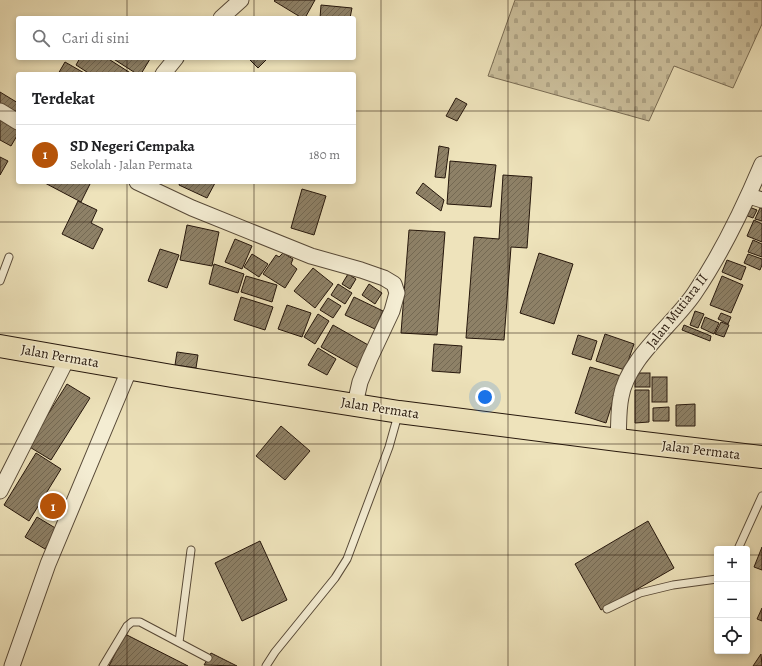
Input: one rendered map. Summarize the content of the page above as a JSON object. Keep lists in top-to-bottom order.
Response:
{
  "streets": {
    "main road": ["Jalan Permata"],
    "street": ["Jalan Mutiara II"]
  },
  "crossings": [
    ["Jalan Mutiara II", "Jalan Permata"]
  ],
  "page": {
    "search": "Cari di sini",
    "heading": "Terdekat",
    "list": [
      {
        "mark": "1",
        "name": "SD Negeri Cempaka",
        "note": "Sekolah · Jalan Permata",
        "value": "180 m"
      }
    ],
    "pins": "1",
    "map_buttons": ["+", "−"]
  }
}
